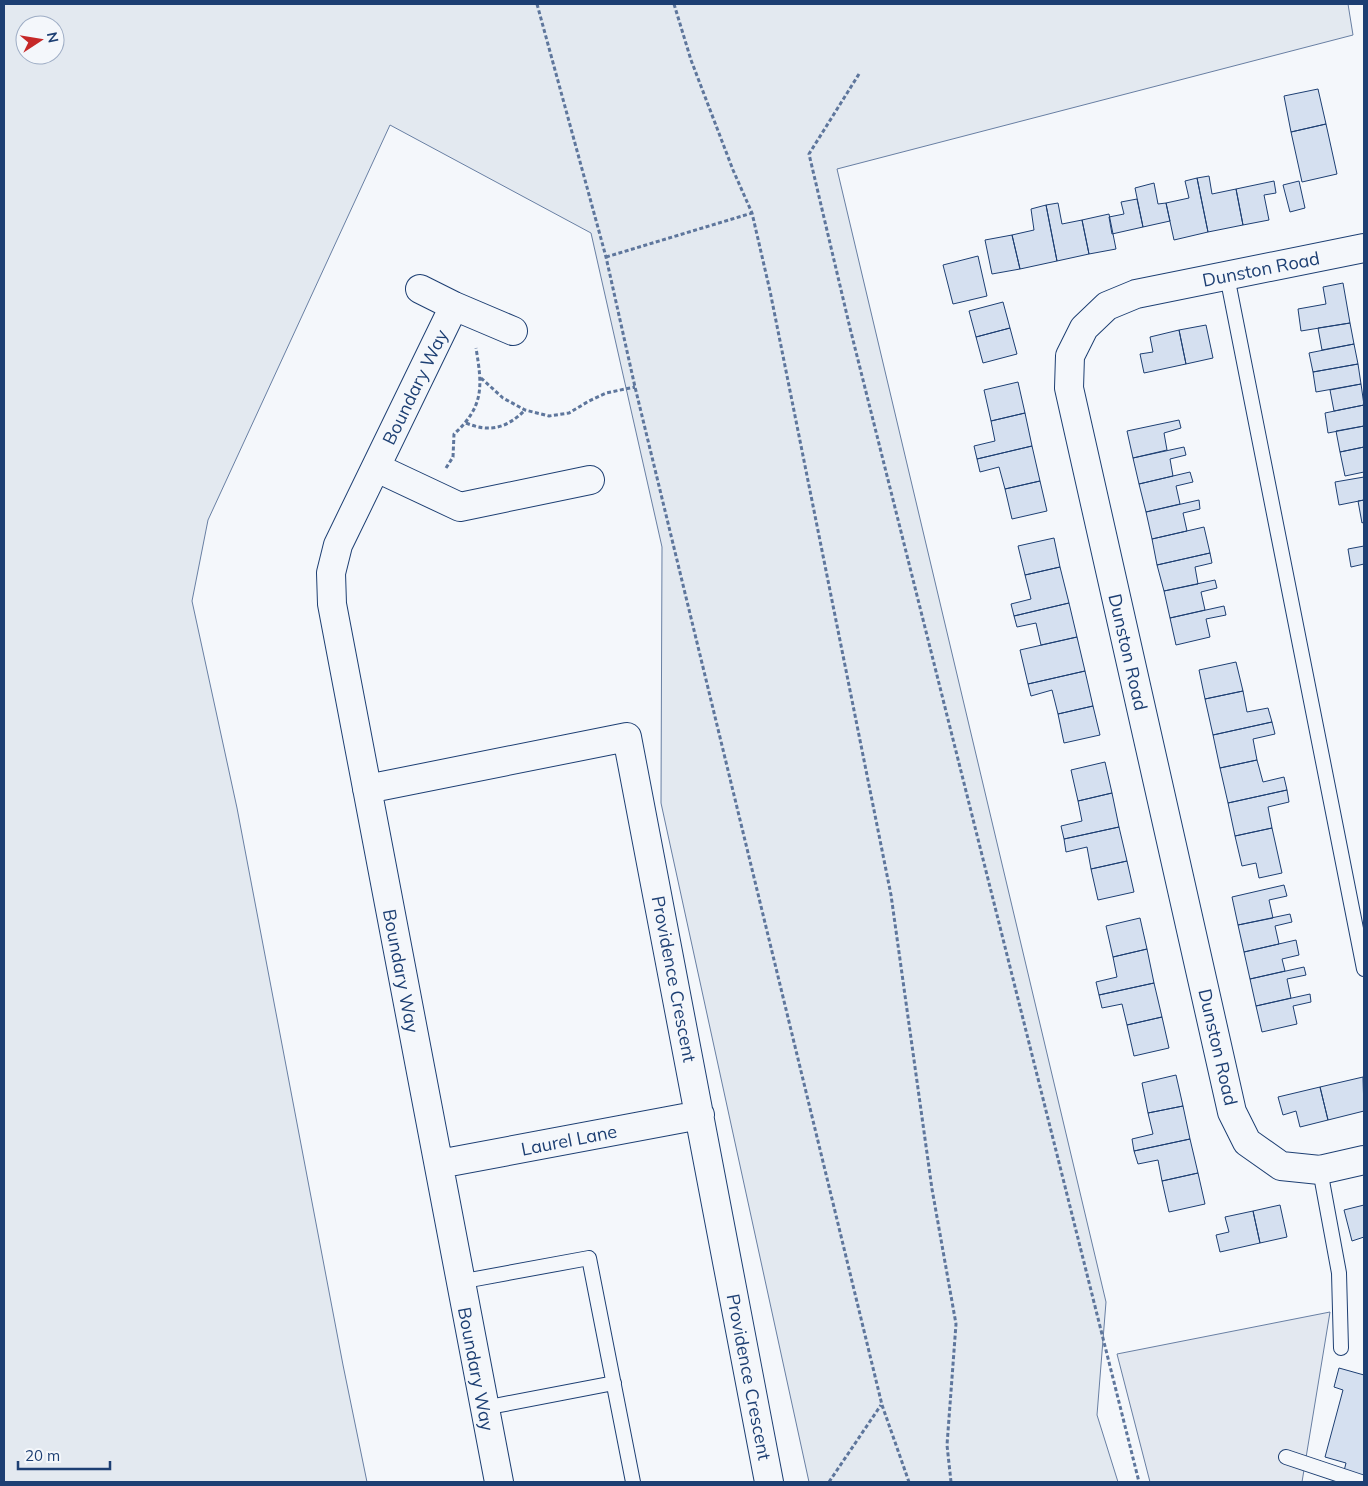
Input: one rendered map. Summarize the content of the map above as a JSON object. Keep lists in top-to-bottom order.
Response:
{
  "streets": {
    "street": [
      "Dunston Road",
      "Boundary Way",
      "Providence Crescent",
      "Laurel Lane"
    ]
  },
  "crossings": [
    ["Boundary Way", "Providence Crescent"],
    ["Boundary Way", "Laurel Lane"],
    ["Providence Crescent", "Laurel Lane"]
  ],
  "scale_bar": "20 m",
  "north": "right"
}
